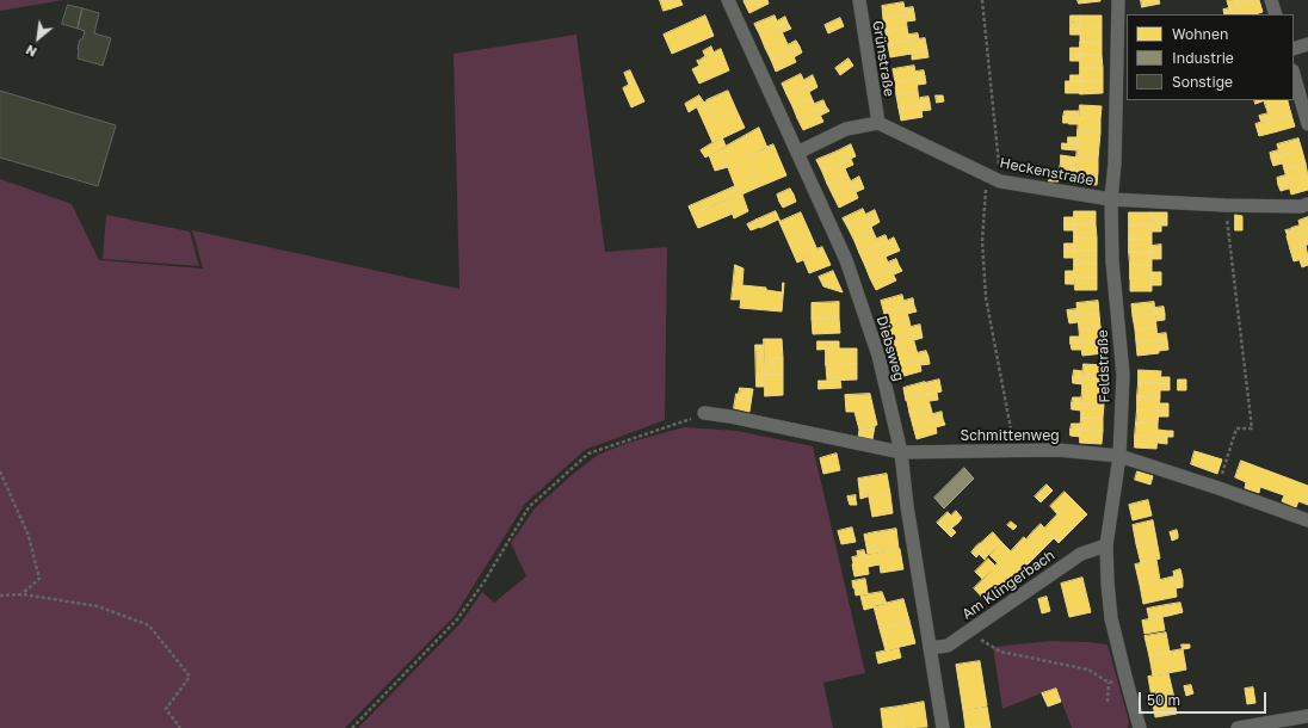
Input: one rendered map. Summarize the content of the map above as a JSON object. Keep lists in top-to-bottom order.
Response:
{
  "streets": {
    "street": [
      "Grünstraße",
      "Heckenstraße",
      "Diebsweg",
      "Feldstraße",
      "Schmittenweg",
      "Am Klingerbach"
    ]
  },
  "crossings": [
    ["Grünstraße", "Heckenstraße"],
    ["Heckenstraße", "Feldstraße"],
    ["Diebsweg", "Schmittenweg"],
    ["Diebsweg", "Am Klingerbach"],
    ["Feldstraße", "Schmittenweg"],
    ["Feldstraße", "Am Klingerbach"]
  ],
  "legend": ["Wohnen", "Industrie", "Sonstige"],
  "scale_bar": "50 m",
  "north": "bottom left"
}
